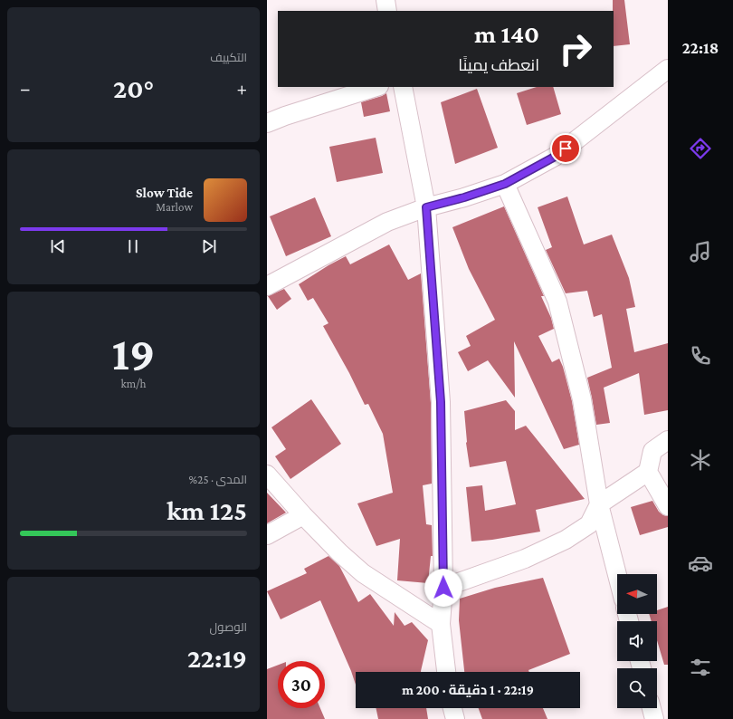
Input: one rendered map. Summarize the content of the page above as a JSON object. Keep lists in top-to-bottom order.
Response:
{
  "north": "left",
  "page": {
    "tabs": "22:18",
    "tile": [
      "التكييف",
      ["19", "km/h"],
      ["المدى · 25%", "125 km"],
      ["الوصول", "22:19"]
    ],
    "turn": ["140 m", "انعطف يمينًا"],
    "heat": ["−", "20°", "+"],
    "song": ["Slow Tide", "Marlow"],
    "limit": "30",
    "trip": "22:19 · 1 دقيقة · 200 m"
  }
}
